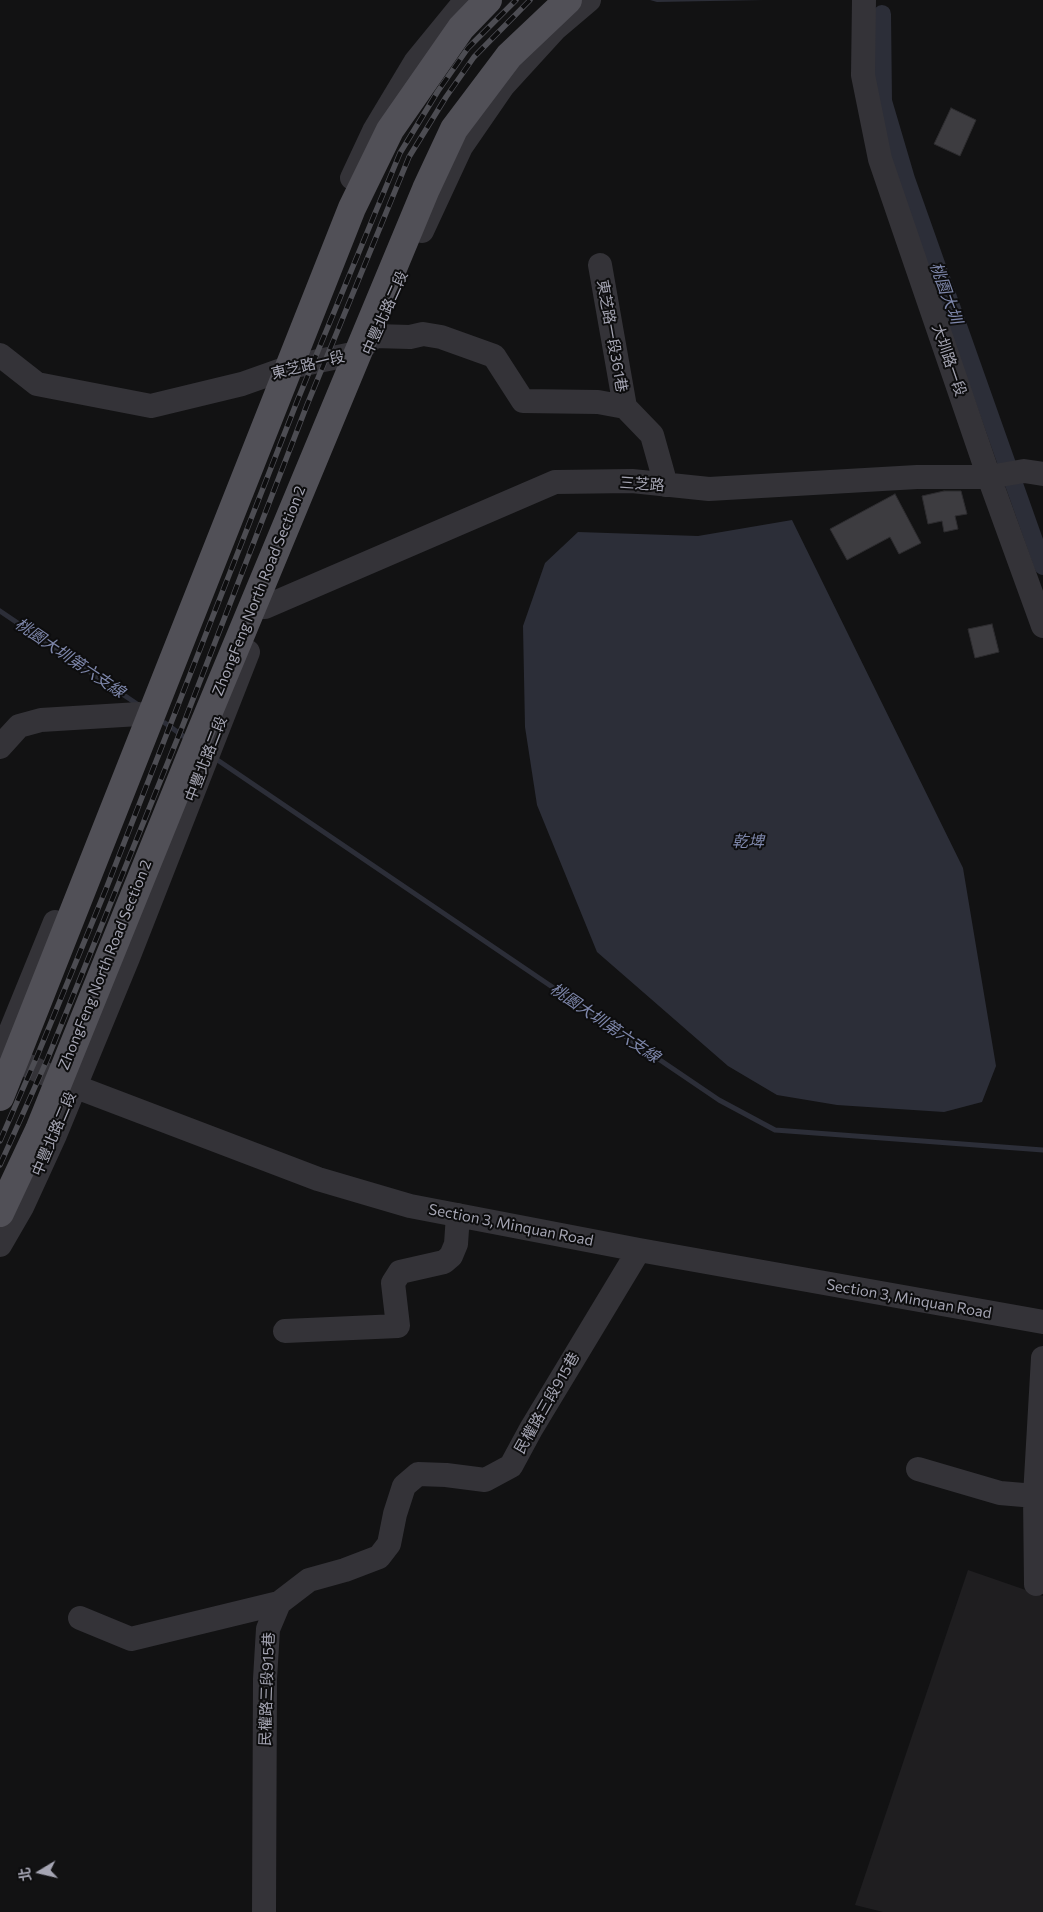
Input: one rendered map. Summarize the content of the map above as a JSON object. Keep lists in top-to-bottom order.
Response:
{
  "streets": {
    "main road": ["ZhongFeng North Road Section 2"],
    "street": [
      "中豐北路二段",
      "東芝路一段361巷",
      "大圳路一段",
      "東芝路一段",
      "三芝路",
      "Section 3, Minquan Road",
      "民權路三段915巷"
    ]
  },
  "crossings": [
    ["中豐北路二段", "東芝路一段"],
    ["中豐北路二段", "三芝路"],
    ["中豐北路二段", "ZhongFeng North Road Section 2"],
    ["中豐北路二段", "Section 3, Minquan Road"],
    ["東芝路一段361巷", "東芝路一段"],
    ["大圳路一段", "三芝路"],
    ["東芝路一段", "ZhongFeng North Road Section 2"],
    ["ZhongFeng North Road Section 2", "Section 3, Minquan Road"],
    ["Section 3, Minquan Road", "民權路三段915巷"]
  ],
  "water": ["桃園大圳", "桃園大圳第六支線", "乾埤"],
  "north": "left"
}
